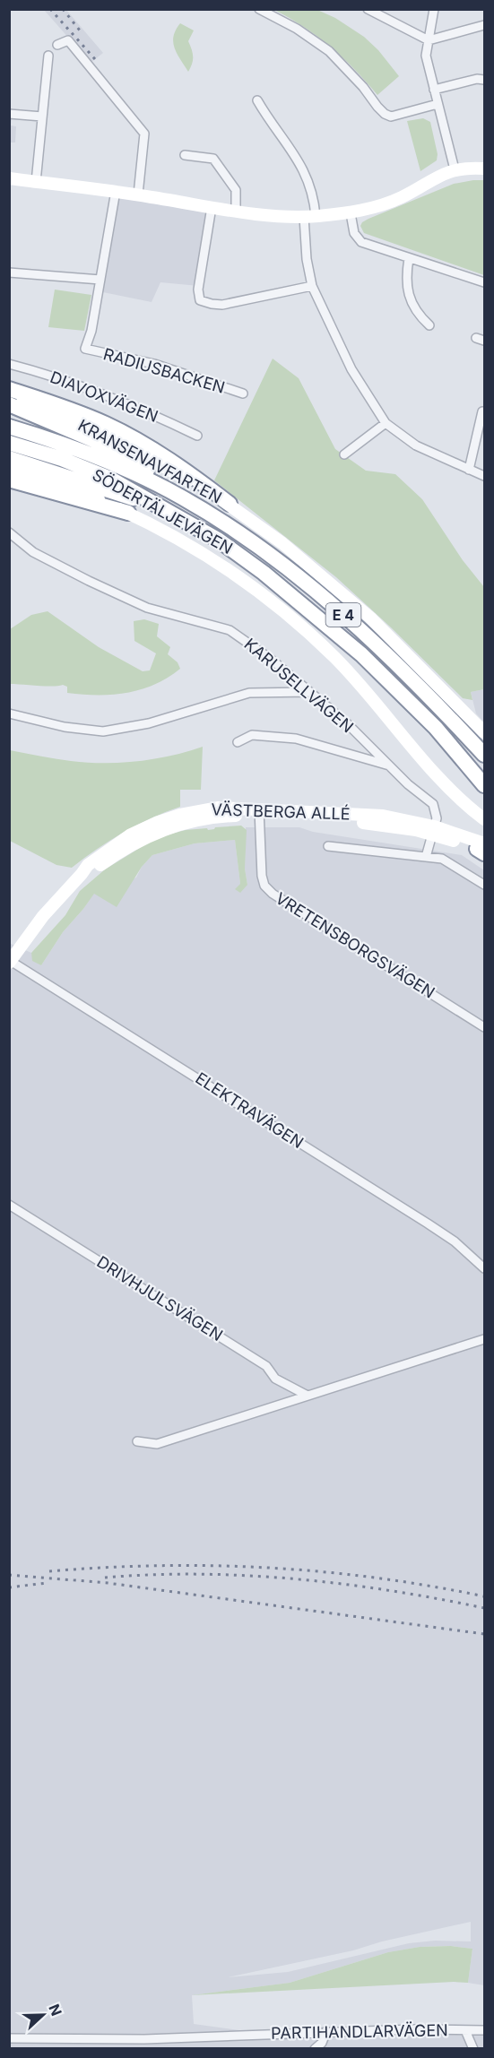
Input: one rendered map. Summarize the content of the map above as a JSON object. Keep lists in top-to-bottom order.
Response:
{
  "streets": {
    "highway": ["SÖDERTÄLJEVÄGEN", "E 4"],
    "main road": ["KRANSENAVFARTEN", "VÄSTBERGA ALLÉ"],
    "street": [
      "RADIUSBACKEN",
      "DIAVOXVÄGEN",
      "KARUSELLVÄGEN",
      "VRETENSBORGSVÄGEN",
      "ELEKTRAVÄGEN",
      "DRIVHJULSVÄGEN",
      "PARTIHANDLARVÄGEN"
    ]
  },
  "crossings": [
    ["SÖDERTÄLJEVÄGEN", "E 4"],
    ["KARUSELLVÄGEN", "VÄSTBERGA ALLÉ"],
    ["VÄSTBERGA ALLÉ", "VRETENSBORGSVÄGEN"],
    ["VÄSTBERGA ALLÉ", "ELEKTRAVÄGEN"]
  ],
  "north": "right"
}
